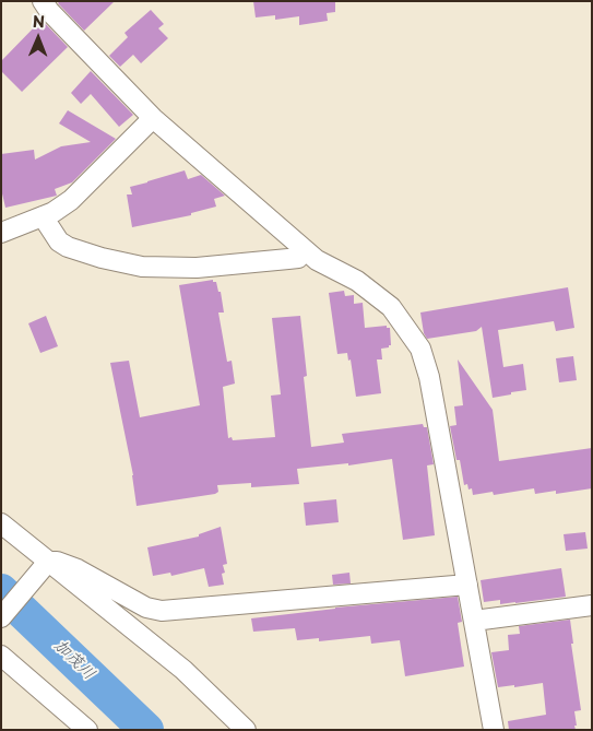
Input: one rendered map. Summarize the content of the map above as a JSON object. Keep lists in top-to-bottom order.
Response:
{
  "water": ["加茂川"],
  "north": "top"
}
